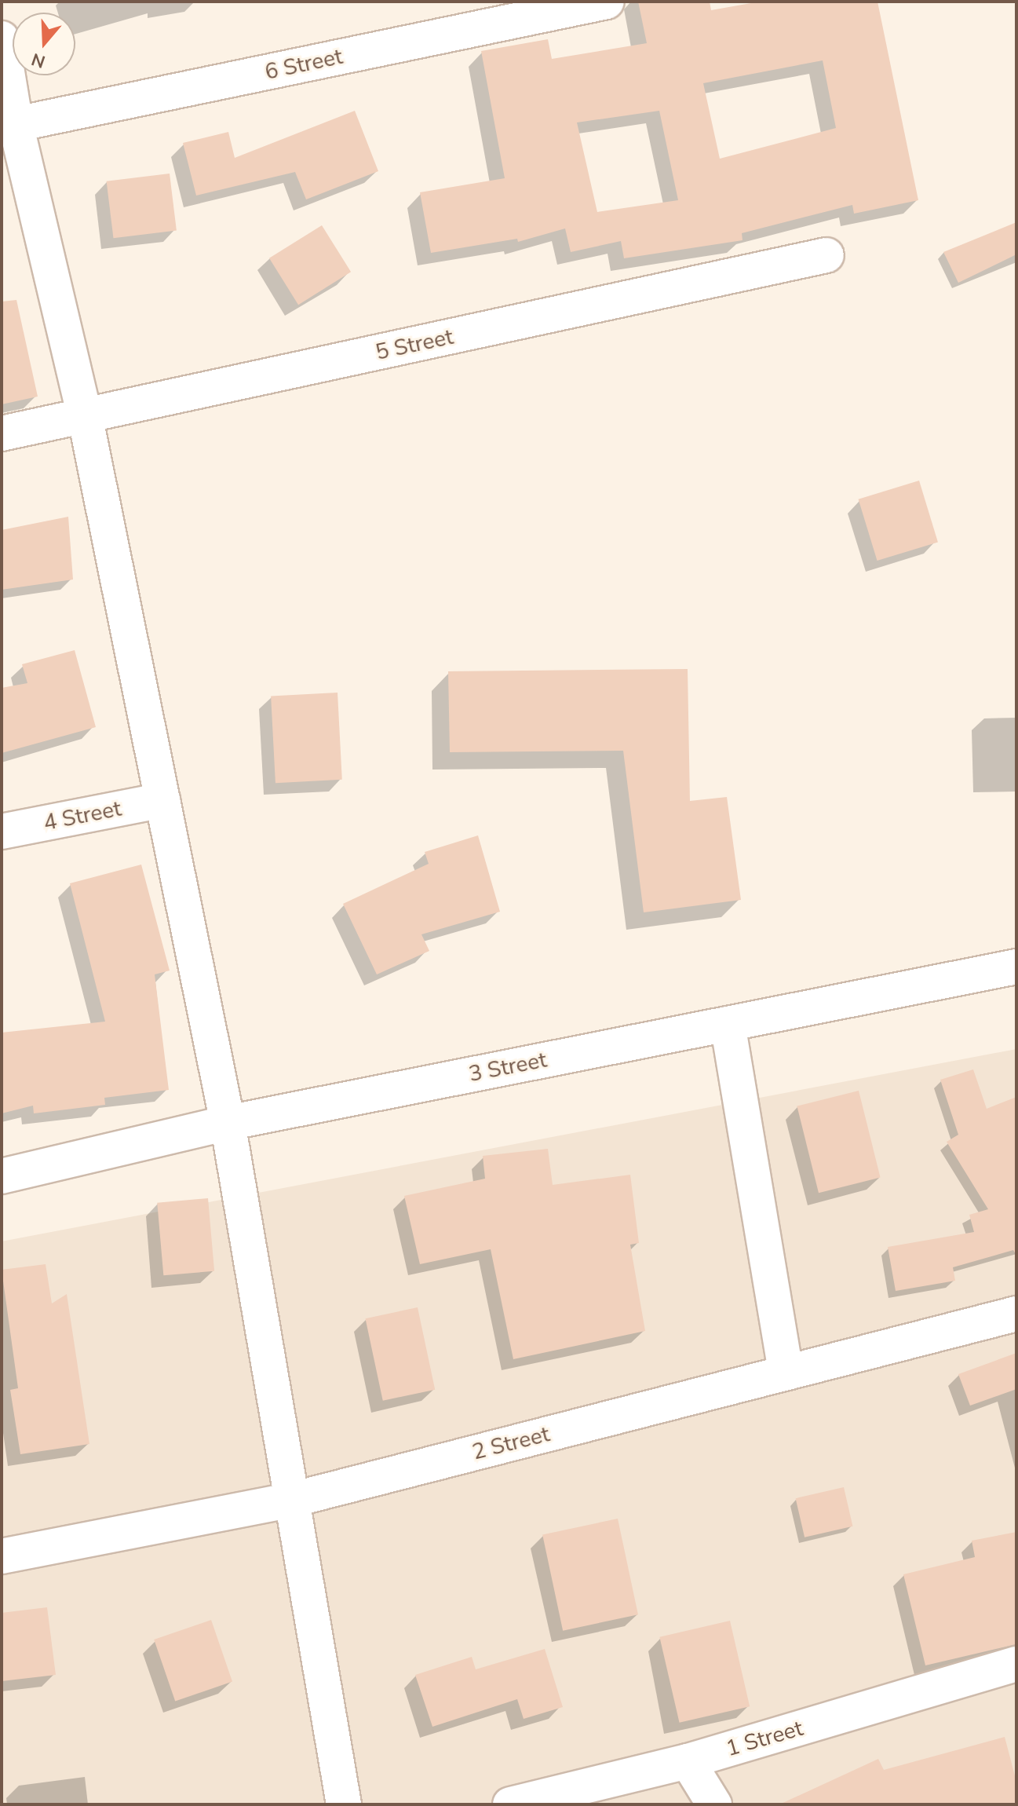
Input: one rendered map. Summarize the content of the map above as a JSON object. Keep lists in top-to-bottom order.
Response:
{
  "streets": {
    "street": [
      "6 Street",
      "5 Street",
      "4 Street",
      "3 Street",
      "2 Street",
      "1 Street"
    ]
  },
  "north": "bottom"
}
